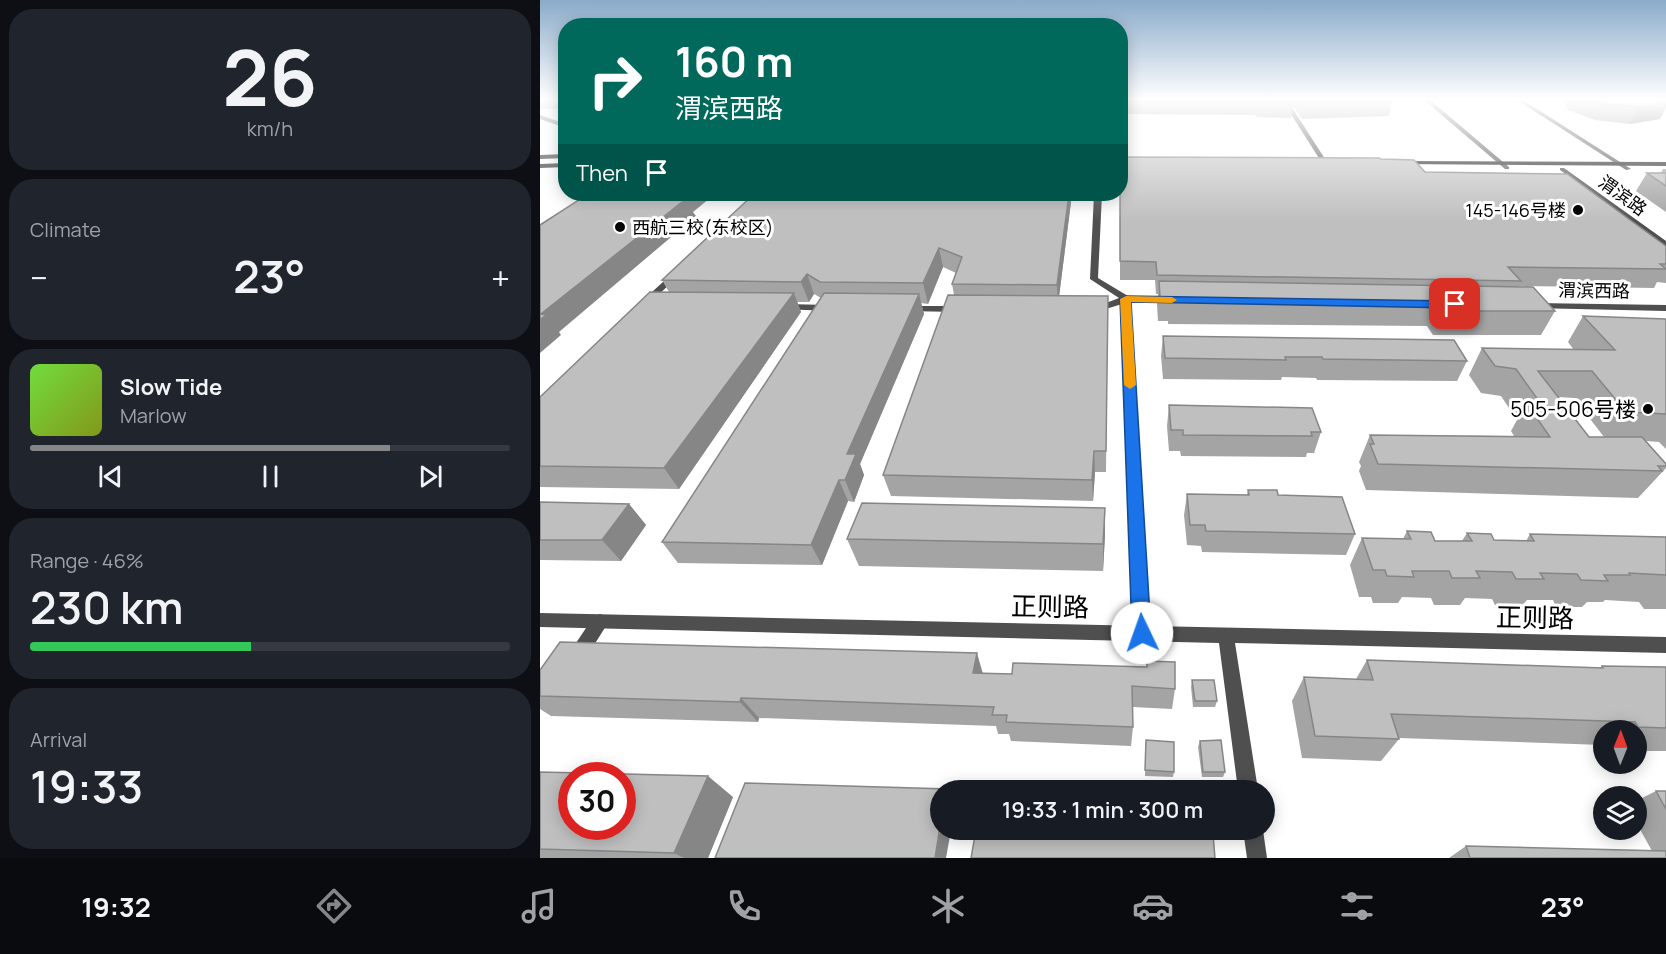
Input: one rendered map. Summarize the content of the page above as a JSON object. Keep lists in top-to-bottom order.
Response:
{
  "streets": {
    "street": ["渭滨路", "渭滨西路", "正则路"]
  },
  "places": ["145-146号楼", "西航三校(东校区)", "505-506号楼"],
  "north": "top",
  "page": {
    "tile": [
      ["26", "km/h"],
      "Climate",
      ["Range · 46%", "230 km"],
      ["Arrival", "19:33"]
    ],
    "turn": ["160 m", "渭滨西路"],
    "then": "Then",
    "heat": ["−", "23°", "+"],
    "song": ["Slow Tide", "Marlow"],
    "limit": "30",
    "trip": "19:33 · 1 min · 300 m",
    "tabs": ["19:32", "23°"]
  }
}
